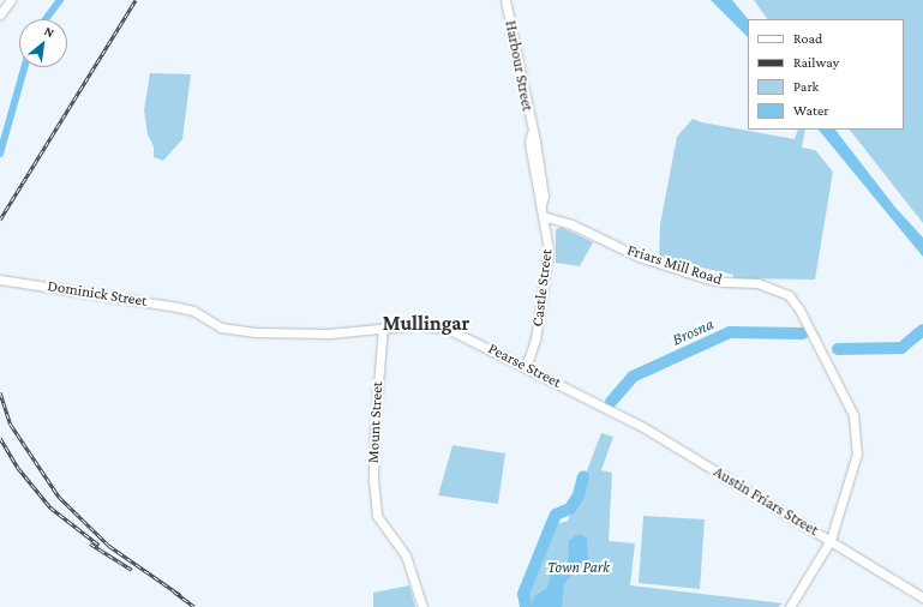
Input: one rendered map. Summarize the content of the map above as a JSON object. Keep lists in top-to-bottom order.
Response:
{
  "streets": {
    "street": [
      "Harbour Street",
      "Friars Mill Road",
      "Castle Street",
      "Dominick Street",
      "Pearse Street",
      "Mount Street",
      "Austin Friars Street"
    ]
  },
  "crossings": [
    ["Harbour Street", "Friars Mill Road"],
    ["Harbour Street", "Castle Street"],
    ["Friars Mill Road", "Castle Street"],
    ["Friars Mill Road", "Austin Friars Street"],
    ["Castle Street", "Pearse Street"],
    ["Dominick Street", "Pearse Street"],
    ["Pearse Street", "Mount Street"],
    ["Pearse Street", "Austin Friars Street"]
  ],
  "districts": ["Mullingar"],
  "water": ["Brosna"],
  "parks": ["Town Park"],
  "legend": [
    "Road",
    "Railway",
    "Park",
    "Water"
  ],
  "north": "top right"
}
